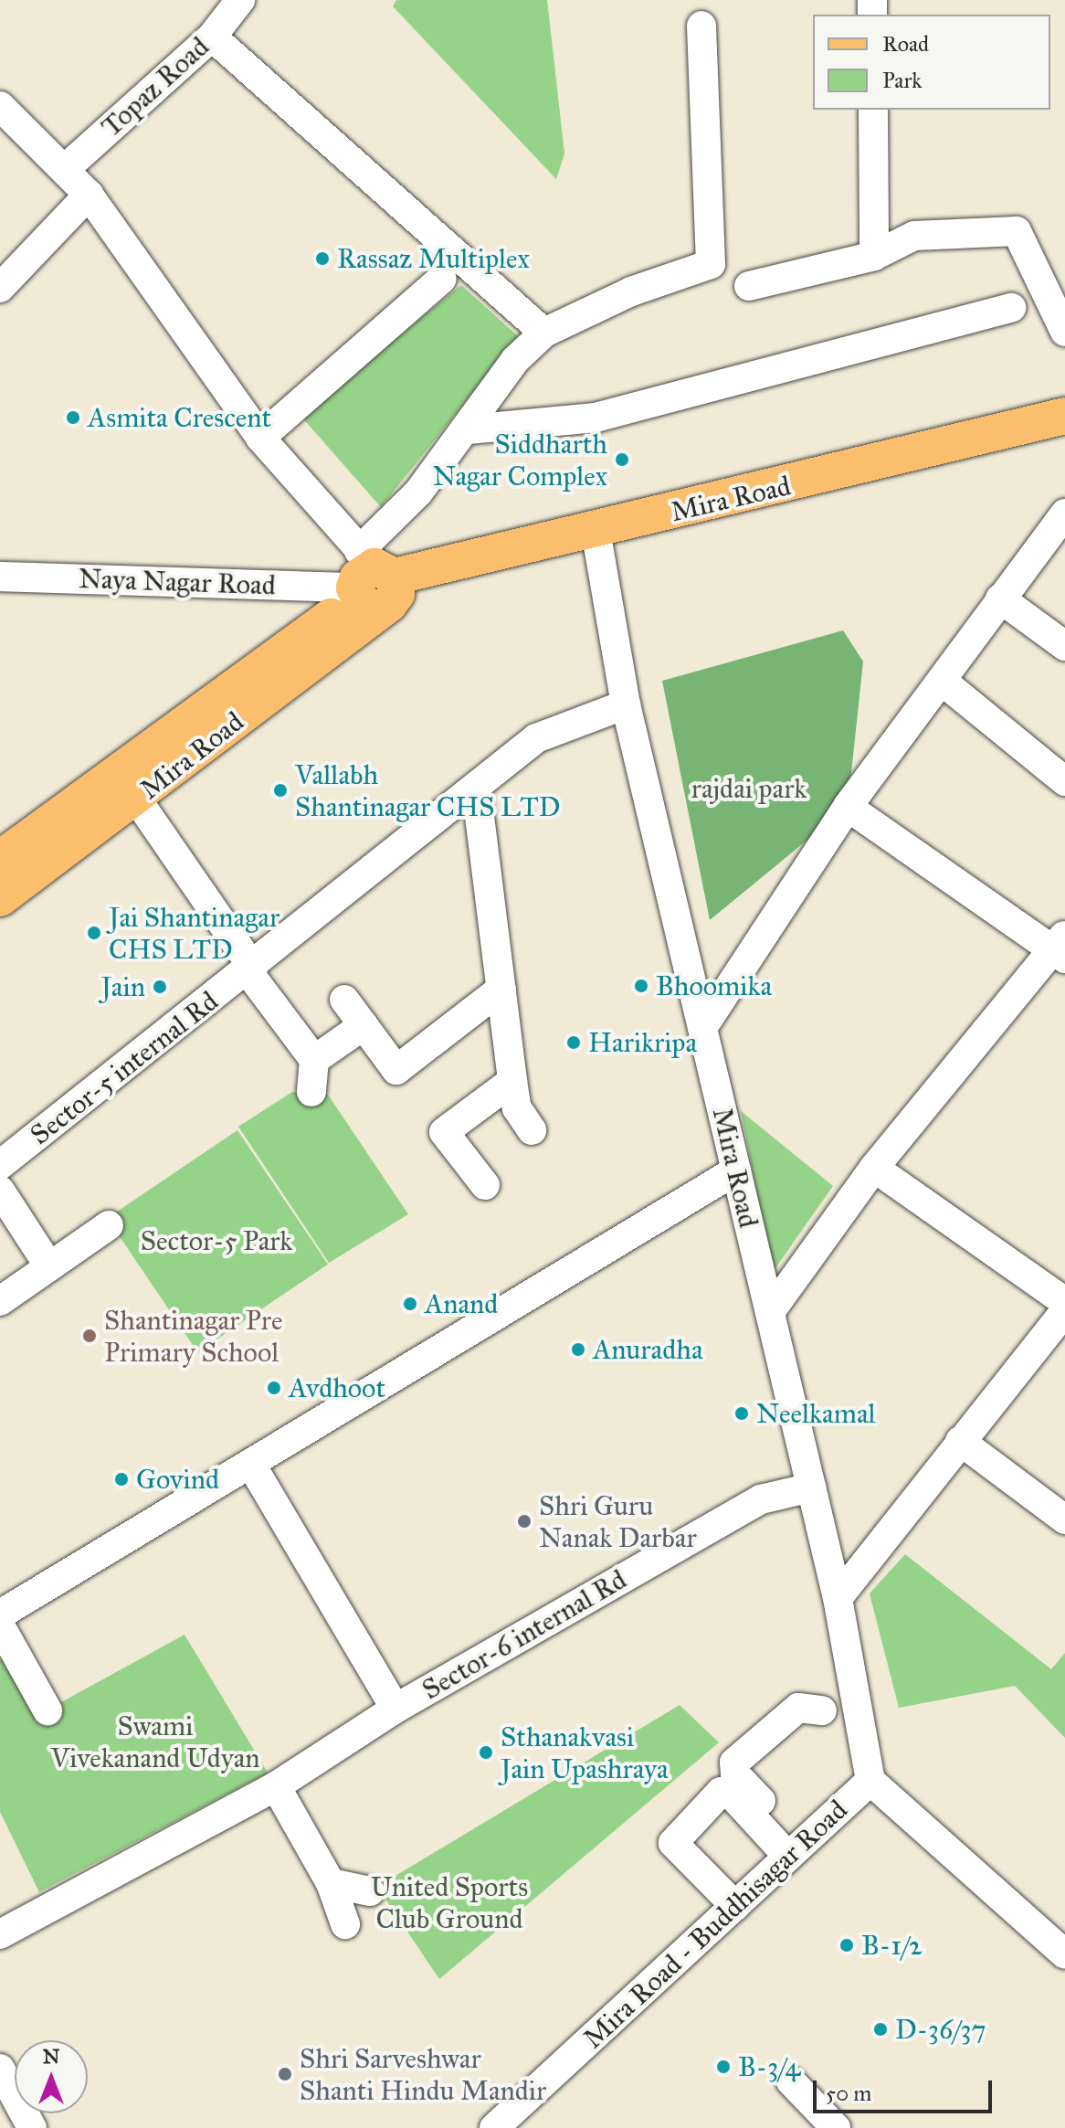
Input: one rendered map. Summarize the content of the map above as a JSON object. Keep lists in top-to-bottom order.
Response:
{
  "streets": {
    "main road": ["Mira Road"],
    "street": [
      "Topaz Road",
      "Naya Nagar Road",
      "Sector-5 internal Rd",
      "Sector-6 internal Rd",
      "Mira Road - Buddhisagar Road"
    ]
  },
  "crossings": [
    ["Mira Road", "Naya Nagar Road"],
    ["Mira Road", "Sector-5 internal Rd"],
    ["Mira Road", "Sector-6 internal Rd"],
    ["Mira Road", "Mira Road - Buddhisagar Road"]
  ],
  "parks": [
    "rajdai park",
    "Sector-5 Park",
    "Swami Vivekanand Udyan",
    "United Sports Club Ground"
  ],
  "places": [
    "Rassaz Multiplex",
    "Asmita Crescent",
    "Siddharth Nagar Complex",
    "Vallabh Shantinagar CHS LTD",
    "Jai Shantinagar CHS LTD",
    "Bhoomika",
    "Jain",
    "Harikripa",
    "Anand",
    "Shantinagar Pre Primary School",
    "Anuradha",
    "Avdhoot",
    "Neelkamal",
    "Govind",
    "Shri Guru Nanak Darbar",
    "Sthanakvasi Jain Upashraya",
    "B-1/2",
    "D-36/37",
    "B-3/4",
    "Shri Sarveshwar Shanti Hindu Mandir"
  ],
  "legend": ["Road", "Park"],
  "scale_bar": "50 m",
  "north": "top"
}
